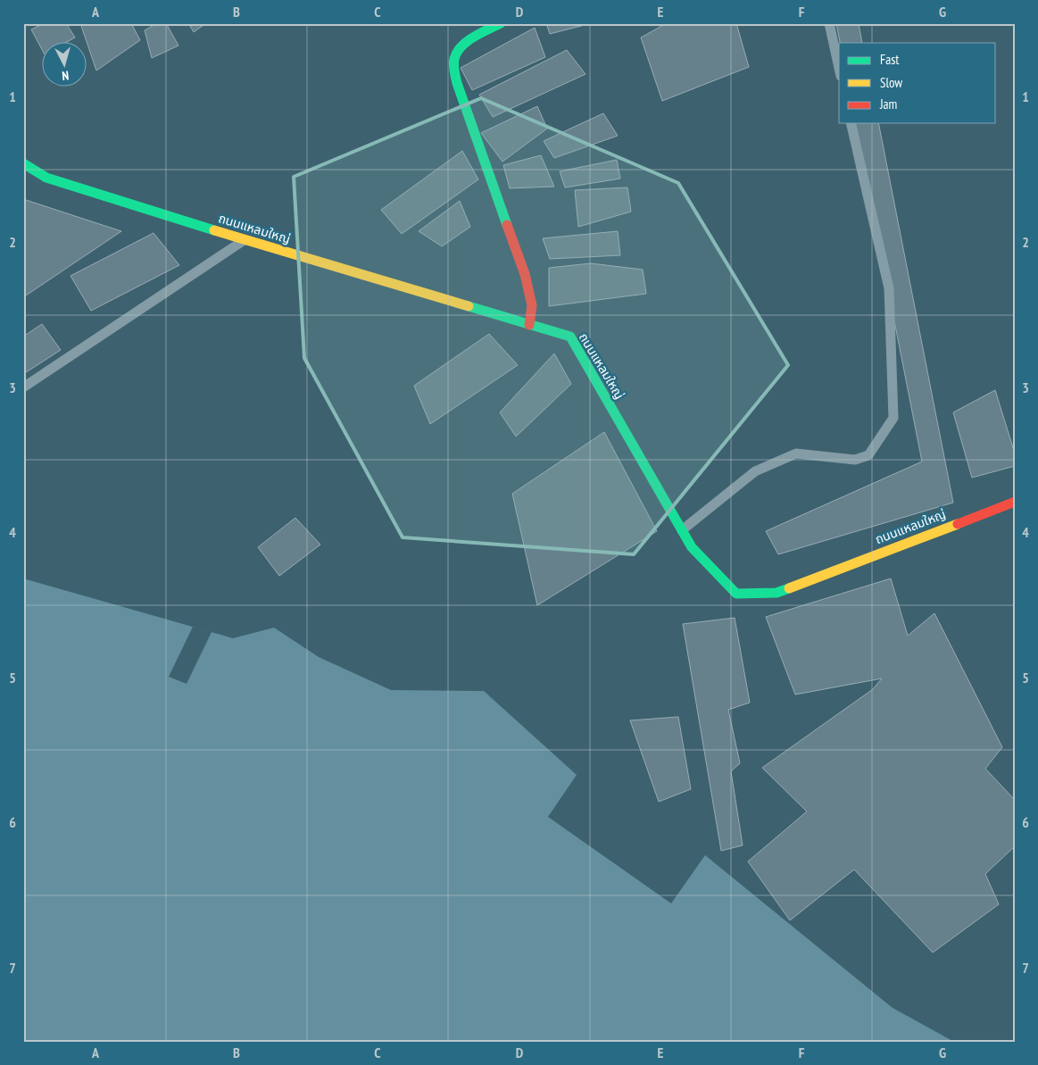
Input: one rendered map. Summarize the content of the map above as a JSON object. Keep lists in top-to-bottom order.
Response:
{
  "streets": {
    "street": ["ถนนแหลมใหญ่"]
  },
  "legend": ["Fast", "Slow", "Jam"],
  "north": "bottom",
  "grid": {
    "columns": [
      "A",
      "B",
      "C",
      "D",
      "E",
      "F",
      "G"
    ],
    "rows": [
      "1",
      "2",
      "3",
      "4",
      "5",
      "6",
      "7"
    ]
  }
}
